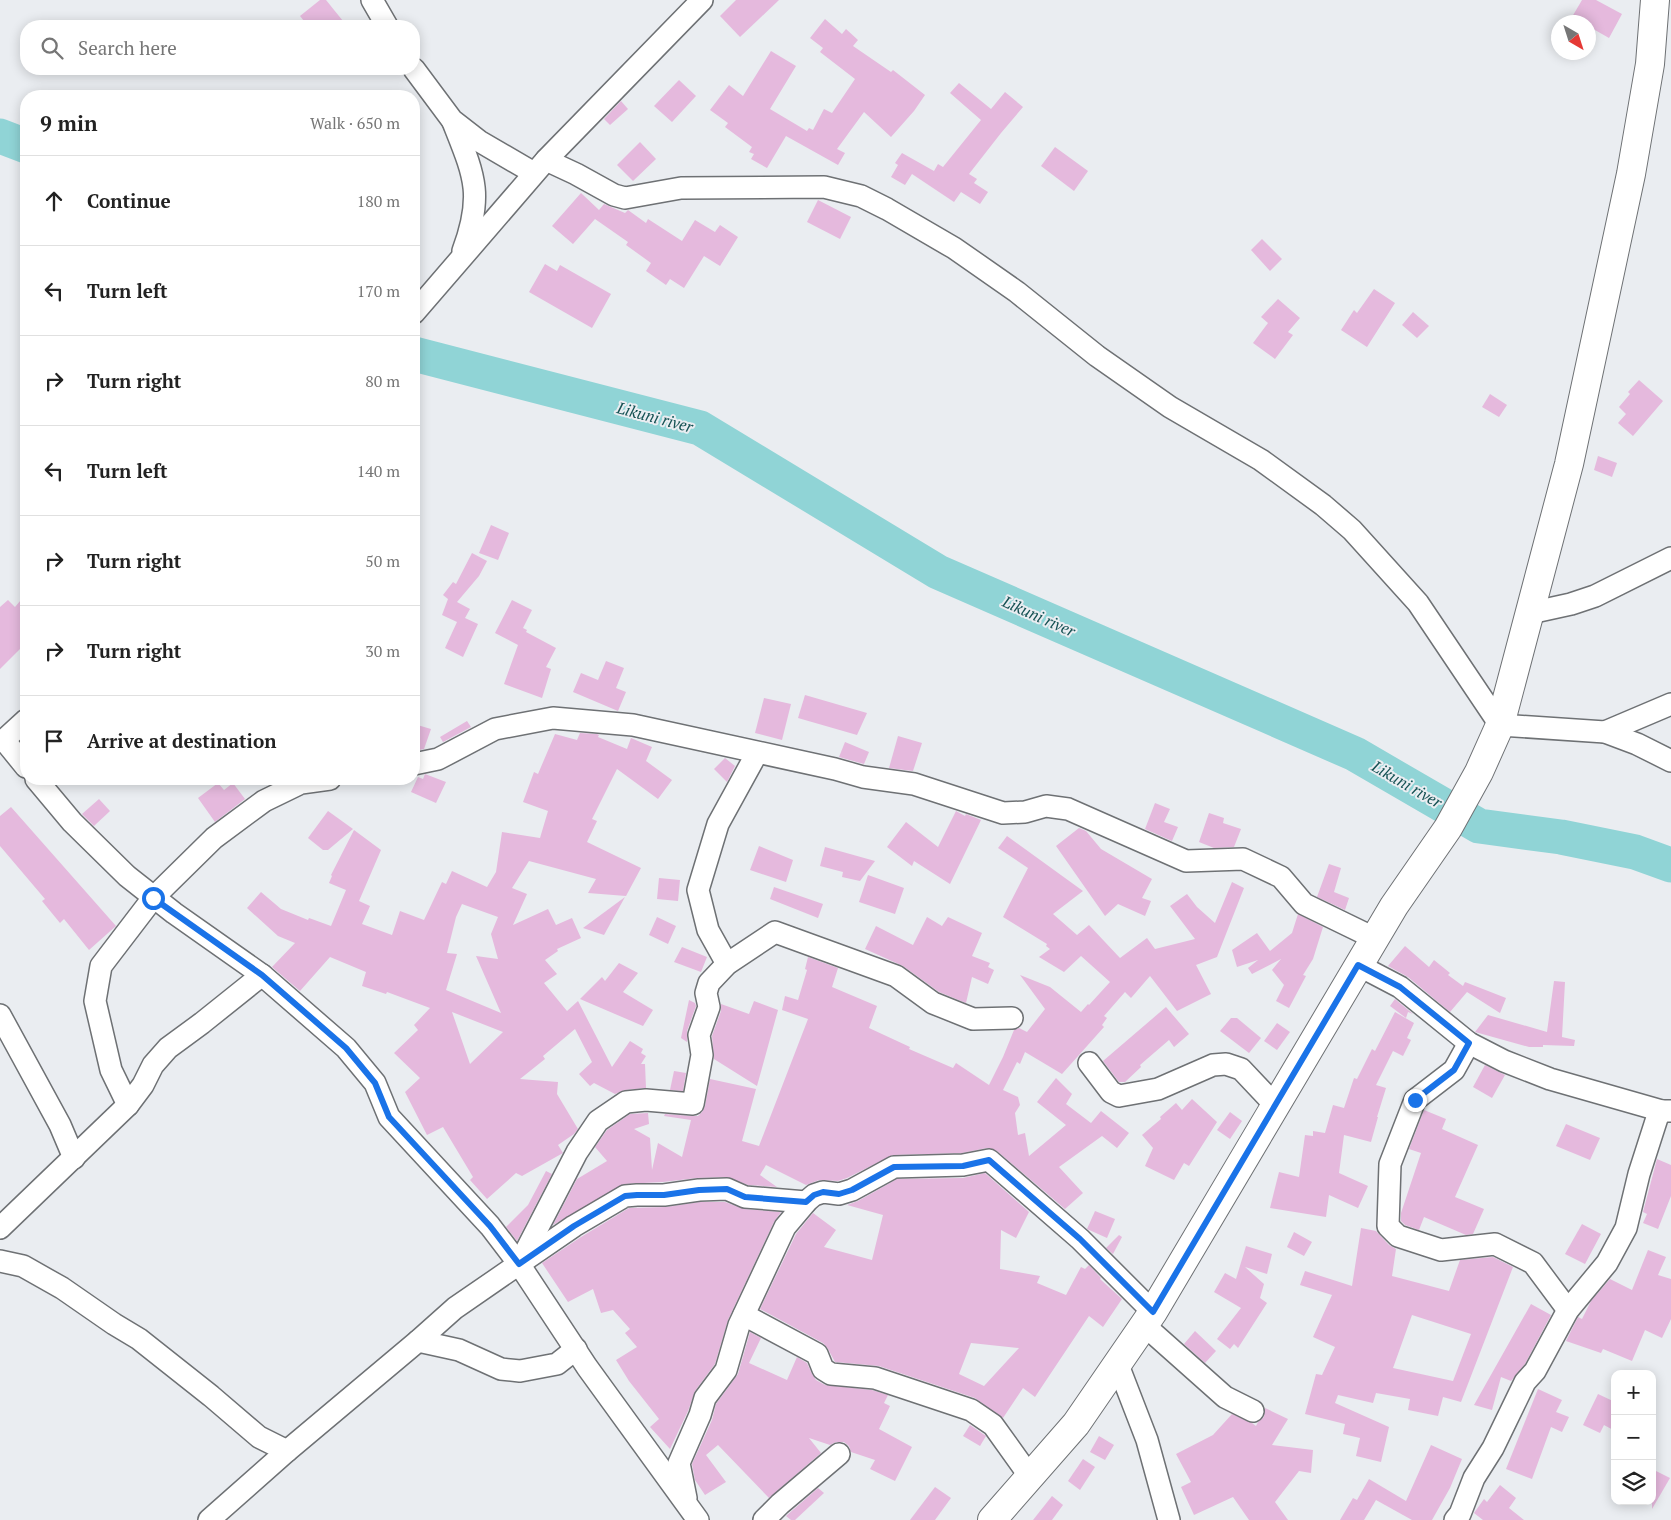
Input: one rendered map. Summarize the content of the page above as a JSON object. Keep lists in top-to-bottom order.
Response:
{
  "water": ["Likuni river"],
  "north": "bottom right",
  "page": {
    "search": "Search here",
    "heading": ["9 min", "Walk · 650 m"],
    "list": [
      ["Continue", "180 m"],
      ["Turn left", "170 m"],
      ["Turn right", "80 m"],
      ["Turn left", "140 m"],
      ["Turn right", "50 m"],
      ["Turn right", "30 m"],
      "Arrive at destination"
    ],
    "map_buttons": ["+", "−"]
  }
}
